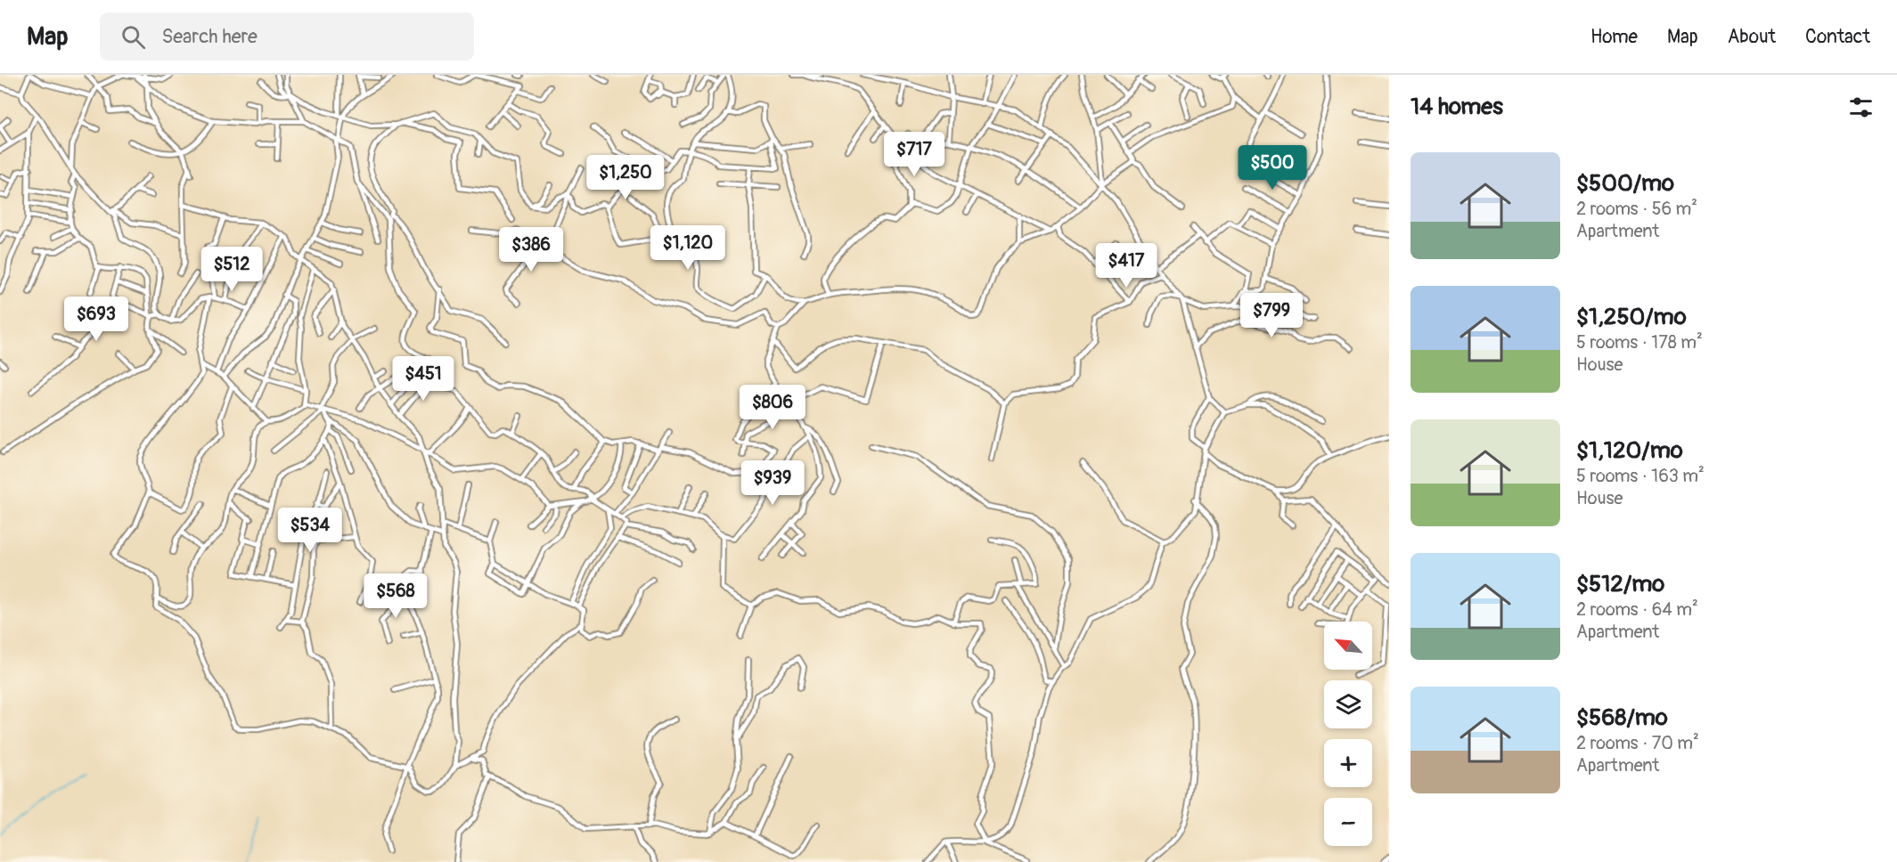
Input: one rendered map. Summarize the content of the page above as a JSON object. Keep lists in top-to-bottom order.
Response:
{
  "north": "top left",
  "page": {
    "header": "Map",
    "search": "Search here",
    "nav": [
      "Home",
      "Map",
      "About",
      "Contact"
    ],
    "heading": "14 homes",
    "price": [
      "$717",
      "$500",
      "$1,250",
      "$1,120",
      "$386",
      "$417",
      "$512",
      "$799",
      "$693",
      "$451",
      "$806",
      "$939",
      "$534",
      "$568"
    ],
    "list": [
      {
        "name": "$500/mo",
        "note": "2 rooms · 56 m² · Apartment"
      },
      {
        "name": "$1,250/mo",
        "note": "5 rooms · 178 m² · House"
      },
      {
        "name": "$1,120/mo",
        "note": "5 rooms · 163 m² · House"
      },
      {
        "name": "$512/mo",
        "note": "2 rooms · 64 m² · Apartment"
      },
      {
        "name": "$568/mo",
        "note": "2 rooms · 70 m² · Apartment"
      }
    ],
    "map_buttons": ["+", "−"]
  }
}
